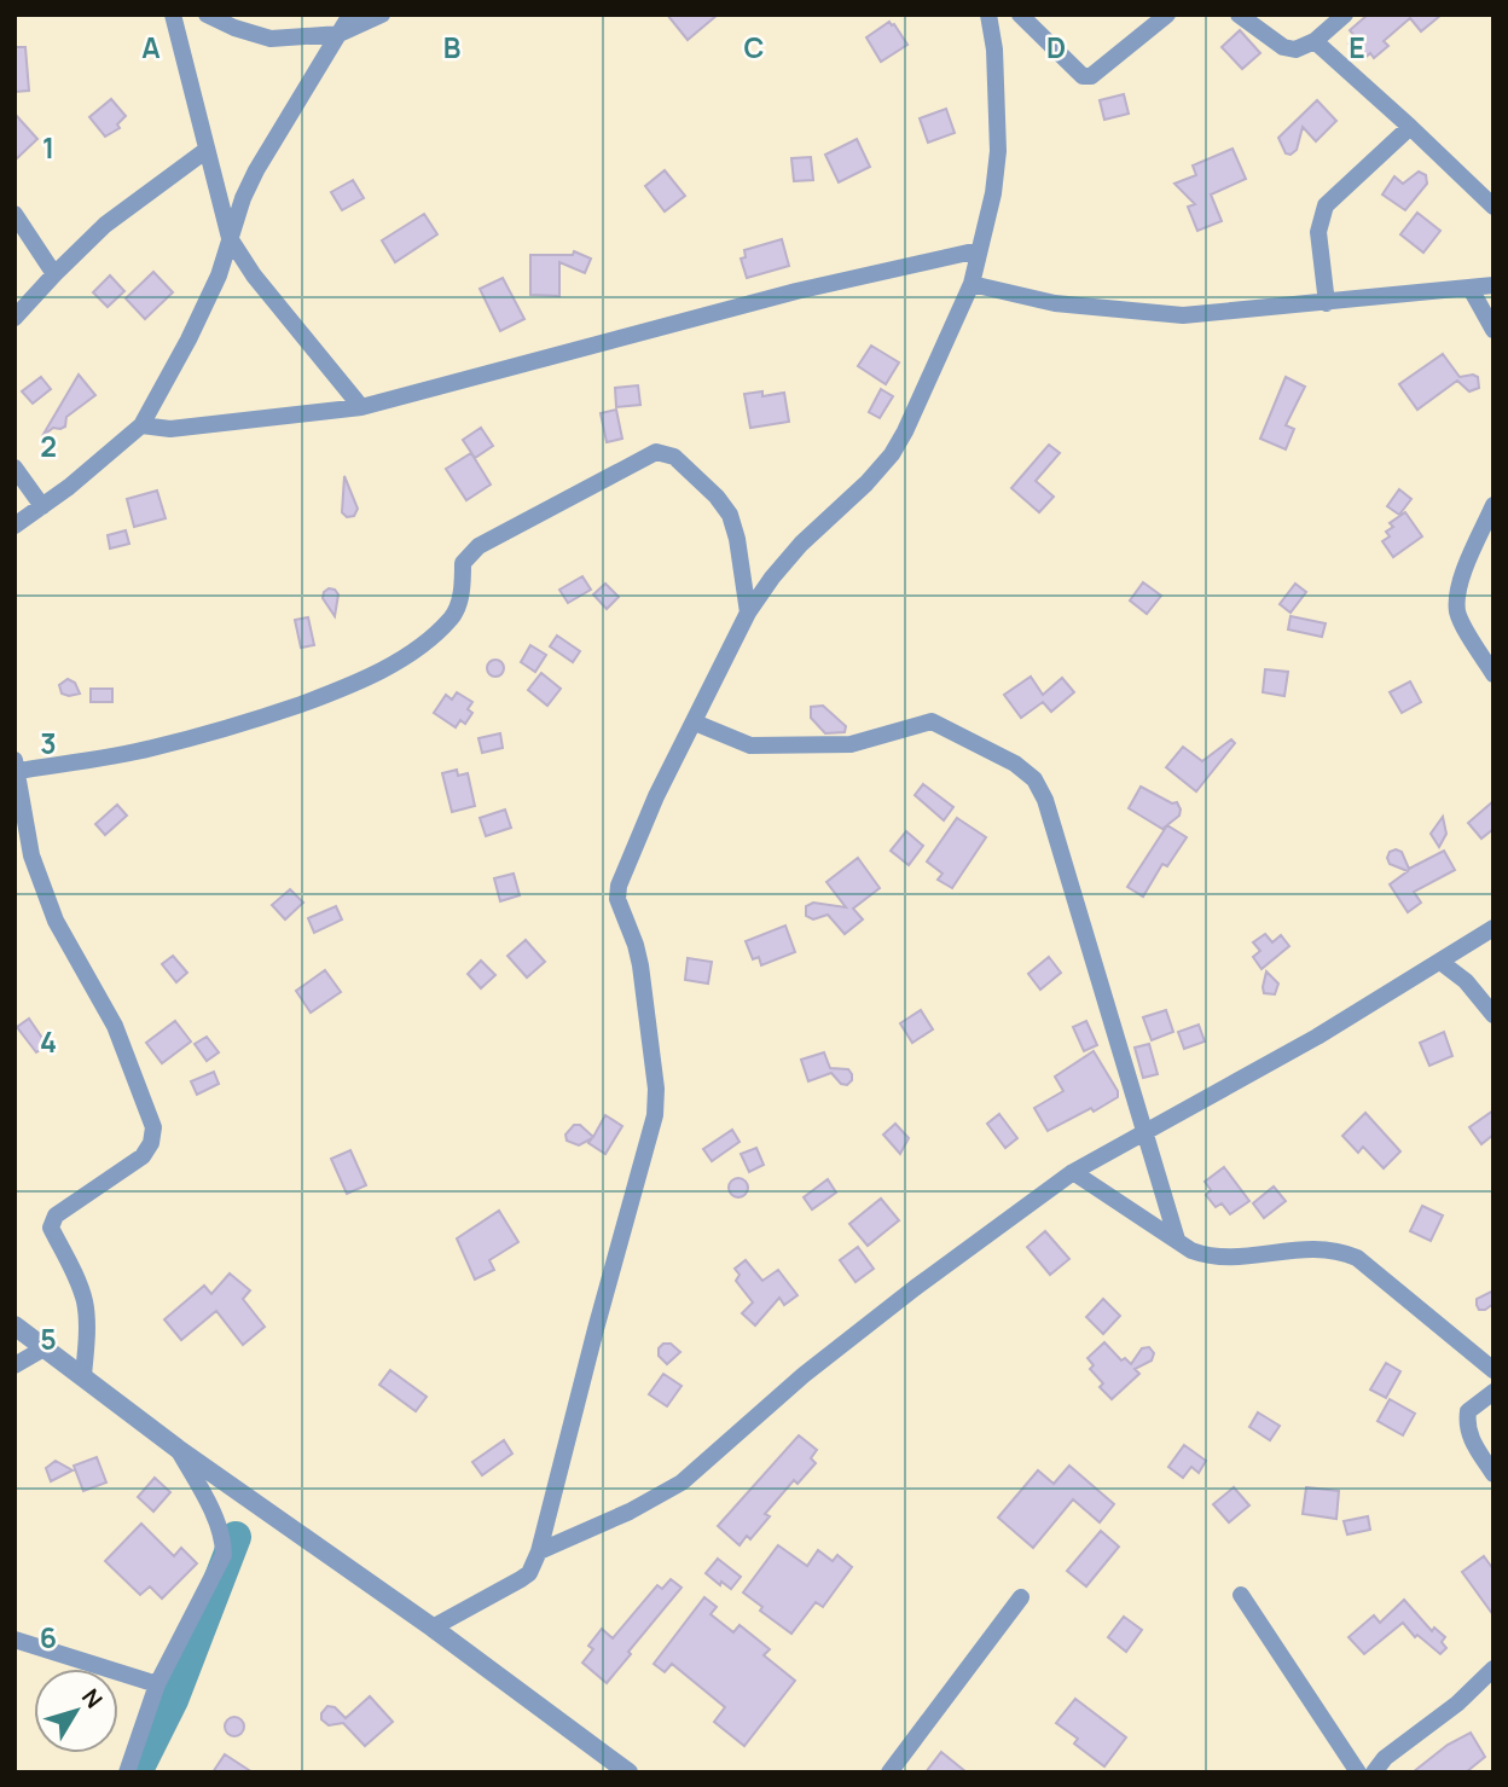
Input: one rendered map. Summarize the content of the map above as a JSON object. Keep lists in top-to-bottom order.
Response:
{
  "north": "top right",
  "grid": {
    "columns": [
      "A",
      "B",
      "C",
      "D",
      "E"
    ],
    "rows": [
      "1",
      "2",
      "3",
      "4",
      "5",
      "6"
    ]
  }
}
